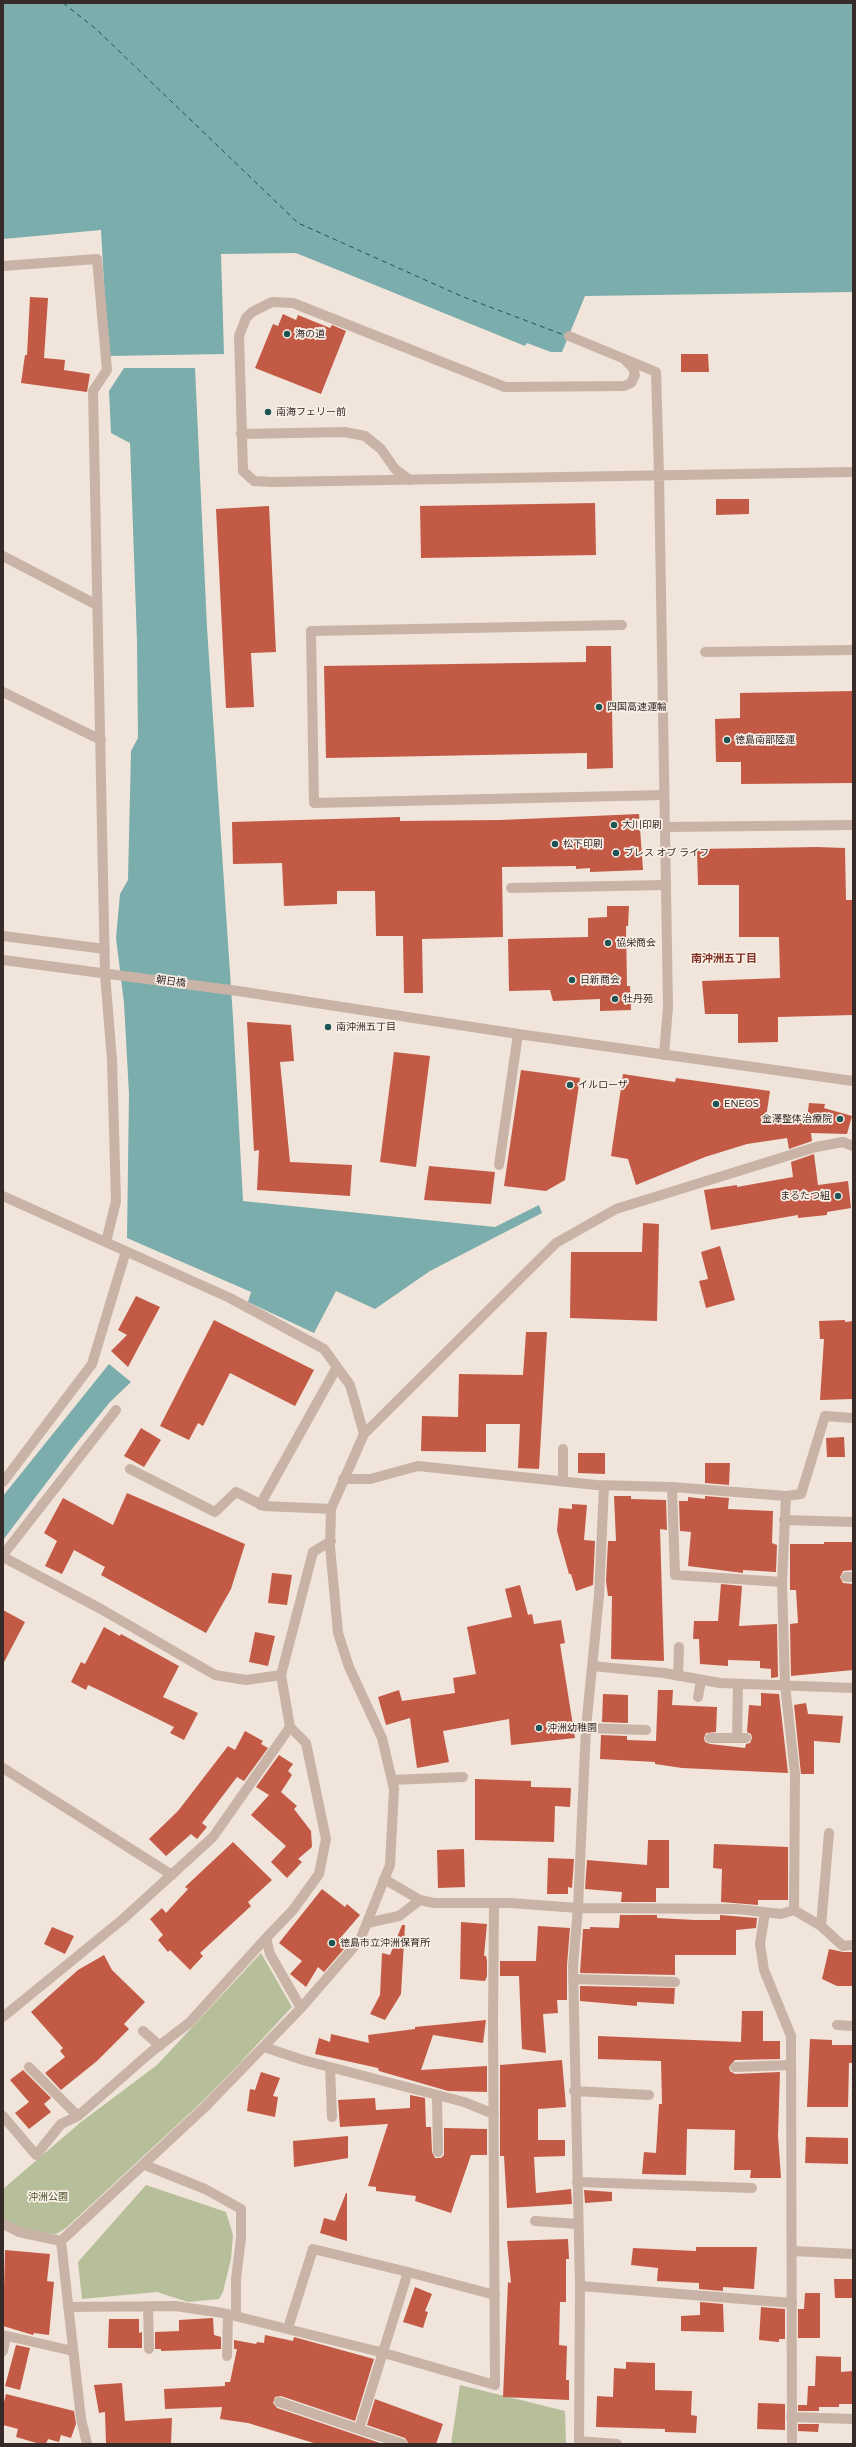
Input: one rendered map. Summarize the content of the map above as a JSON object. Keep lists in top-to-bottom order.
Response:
{
  "streets": {
    "street": ["朝日橋"]
  },
  "districts": ["南沖洲五丁目"],
  "parks": ["沖洲公園"],
  "places": [
    "海の道",
    "南海フェリー前",
    "四国高速運輸",
    "徳島南部陸運",
    "大川印刷",
    "松下印刷",
    "ブレス オブ ライフ",
    "協栄商会",
    "日新商会",
    "牡丹苑",
    "南沖洲五丁目",
    "イルローザ",
    "ENEOS",
    "金澤整体治療院",
    "まるたつ組",
    "沖洲幼稚園",
    "徳島市立沖洲保育所"
  ]
}
